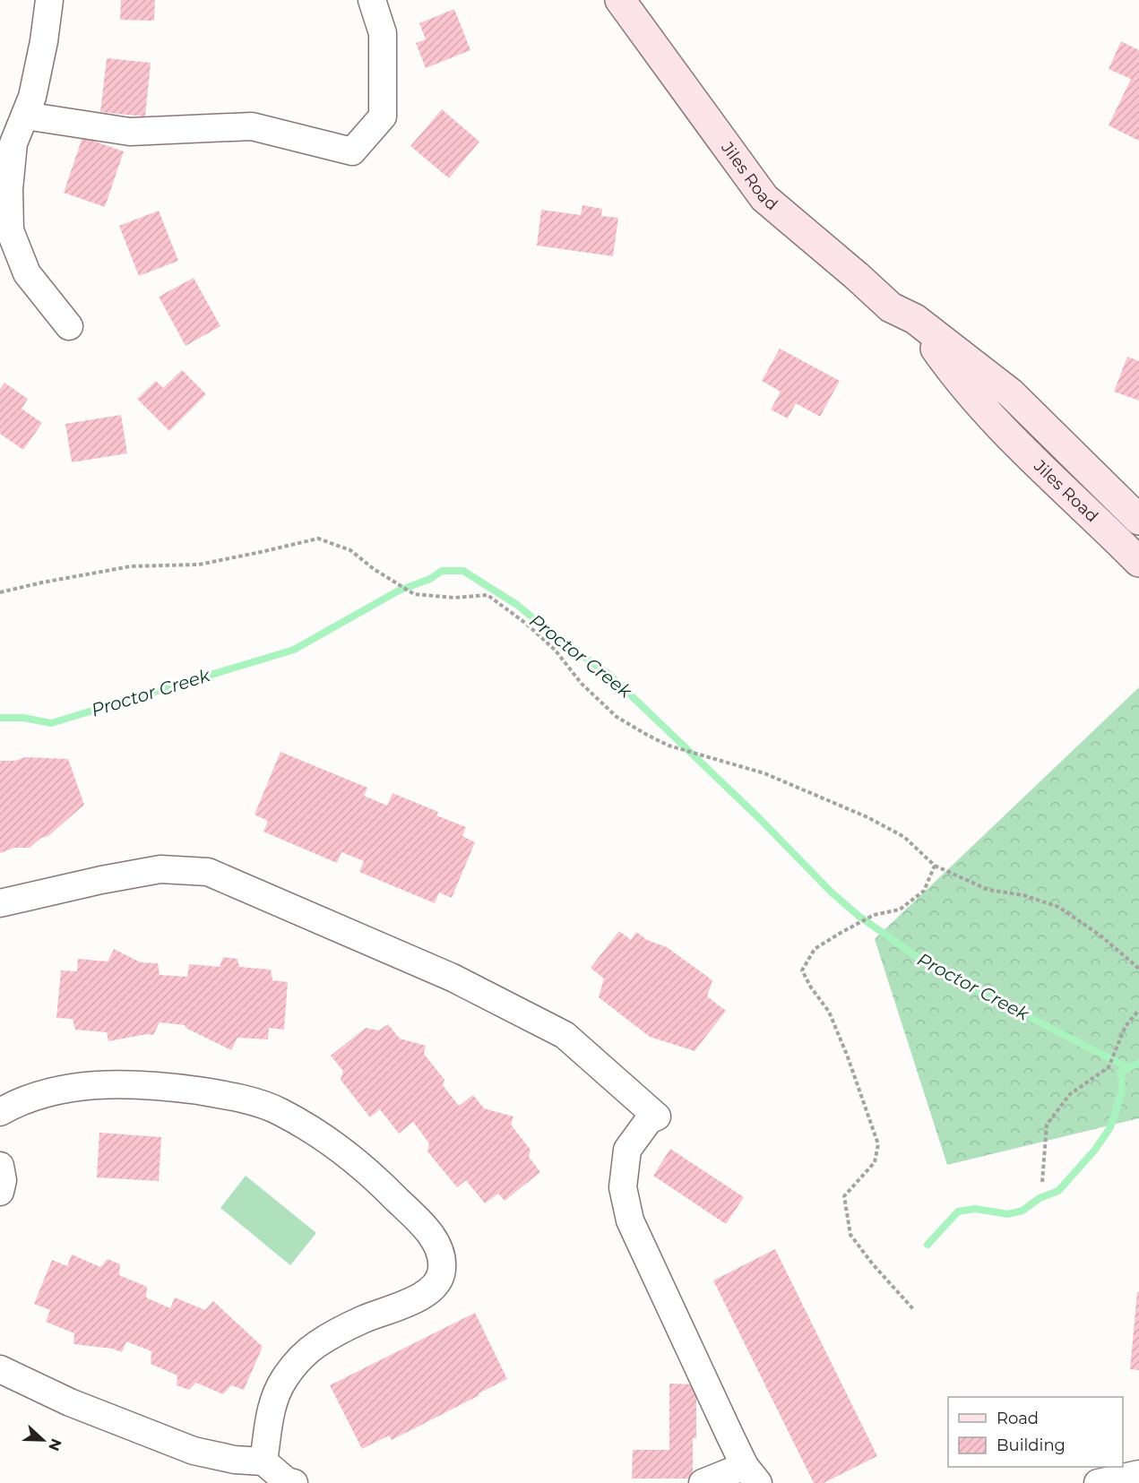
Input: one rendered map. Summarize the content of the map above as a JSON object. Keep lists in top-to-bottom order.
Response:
{
  "streets": {
    "street": ["Jiles Road"]
  },
  "water": ["Proctor Creek"],
  "legend": ["Road", "Building"],
  "north": "right"
}
